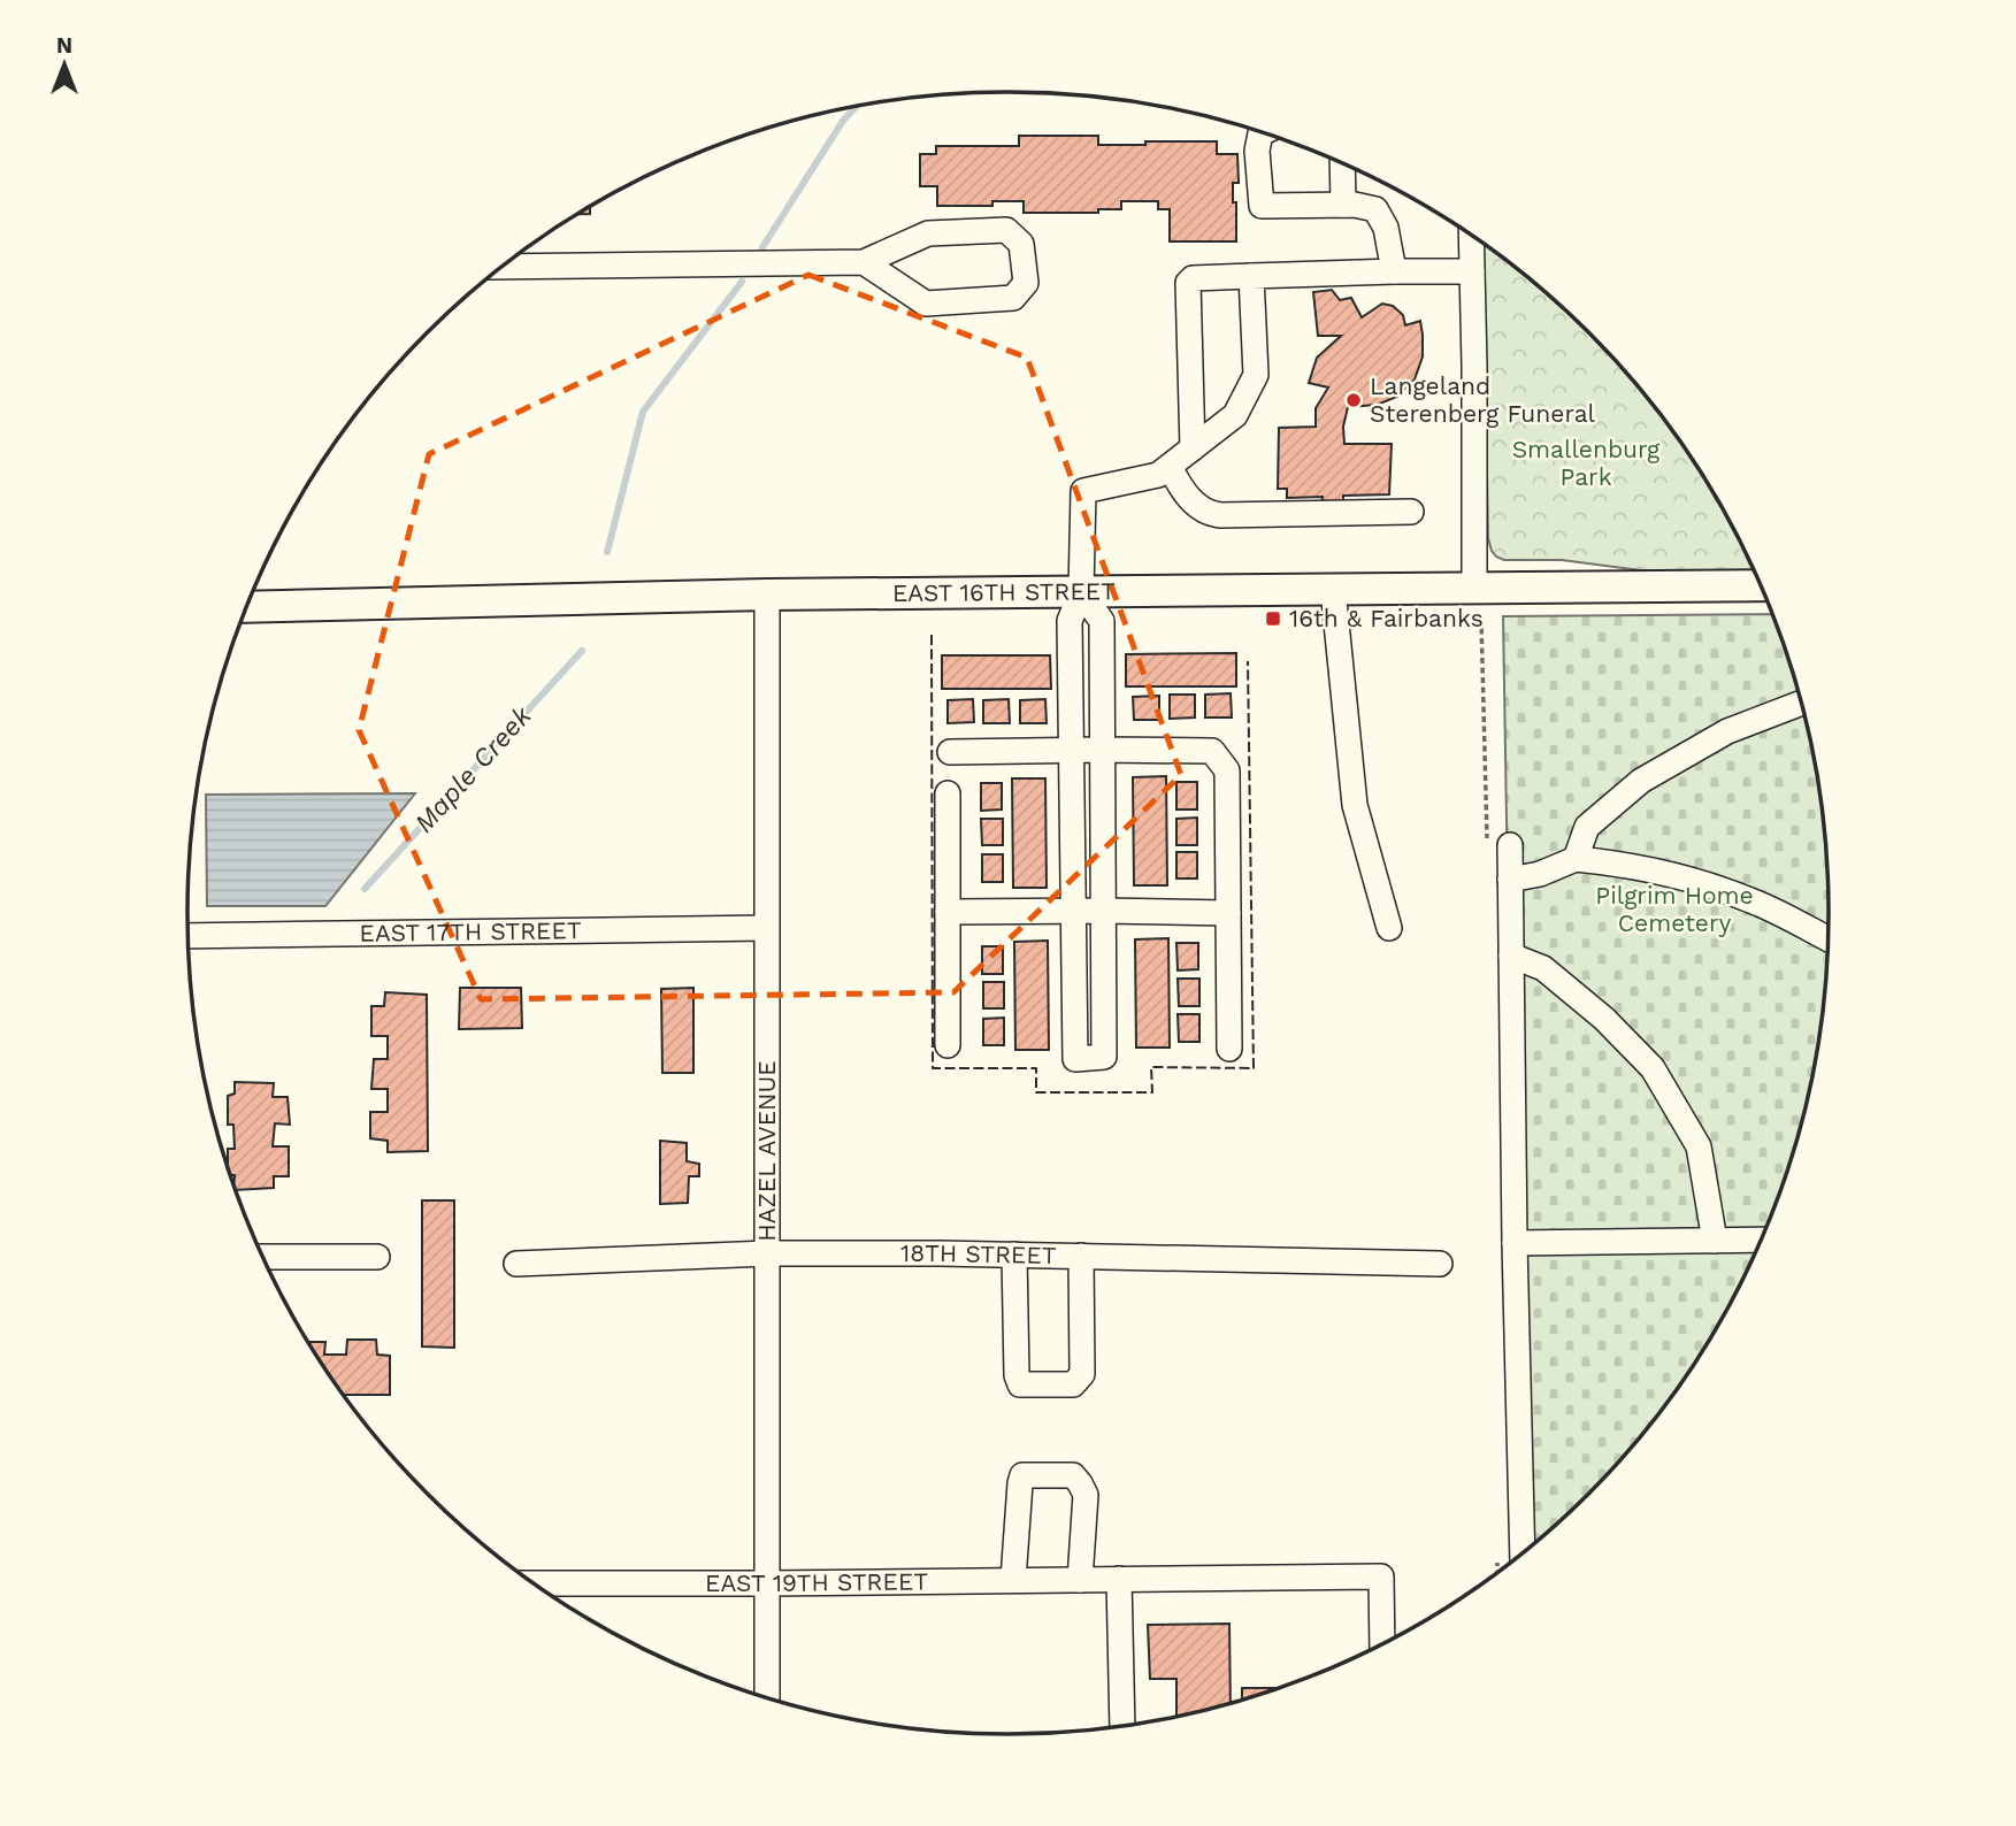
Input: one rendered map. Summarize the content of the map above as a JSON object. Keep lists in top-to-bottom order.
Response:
{
  "streets": {
    "main road": ["EAST 16TH STREET"],
    "street": [
      "EAST 17TH STREET",
      "HAZEL AVENUE",
      "18TH STREET",
      "EAST 19TH STREET"
    ]
  },
  "crossings": [
    ["EAST 16TH STREET", "HAZEL AVENUE"],
    ["EAST 17TH STREET", "HAZEL AVENUE"],
    ["HAZEL AVENUE", "18TH STREET"],
    ["HAZEL AVENUE", "EAST 19TH STREET"]
  ],
  "water": ["Maple Creek"],
  "parks": ["Smallenburg Park", "Pilgrim Home Cemetery"],
  "places": {
    "other": ["Langeland Sterenberg Funeral"],
    "transit": ["16th & Fairbanks"]
  },
  "north": "top"
}
